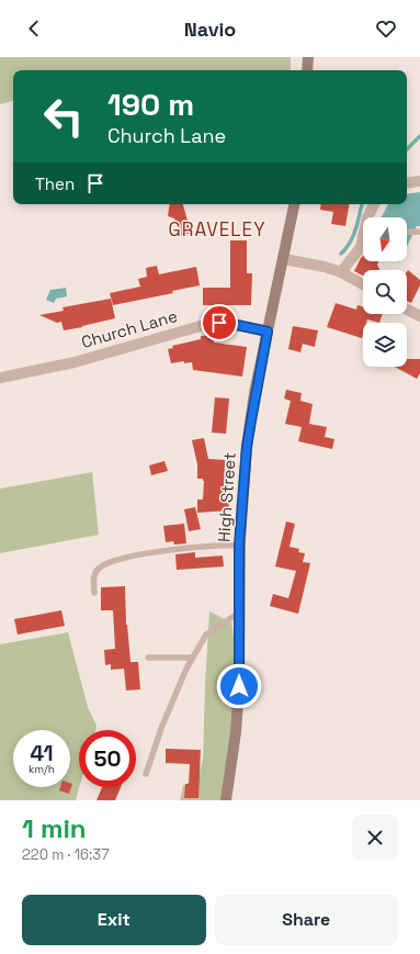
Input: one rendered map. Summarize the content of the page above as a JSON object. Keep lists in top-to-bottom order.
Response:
{
  "streets": {
    "main road": ["High Street"],
    "street": ["Church Lane"]
  },
  "crossings": [
    ["Church Lane", "High Street"]
  ],
  "districts": ["GRAVELEY"],
  "north": "bottom",
  "page": {
    "header": "Navio",
    "turn": ["190 m", "Church Lane"],
    "then": "Then",
    "speed": "41 km/h",
    "limit": "50",
    "heading": ["1 min", "220 m · 16:37"],
    "buttons": ["Exit", "Share"]
  }
}
